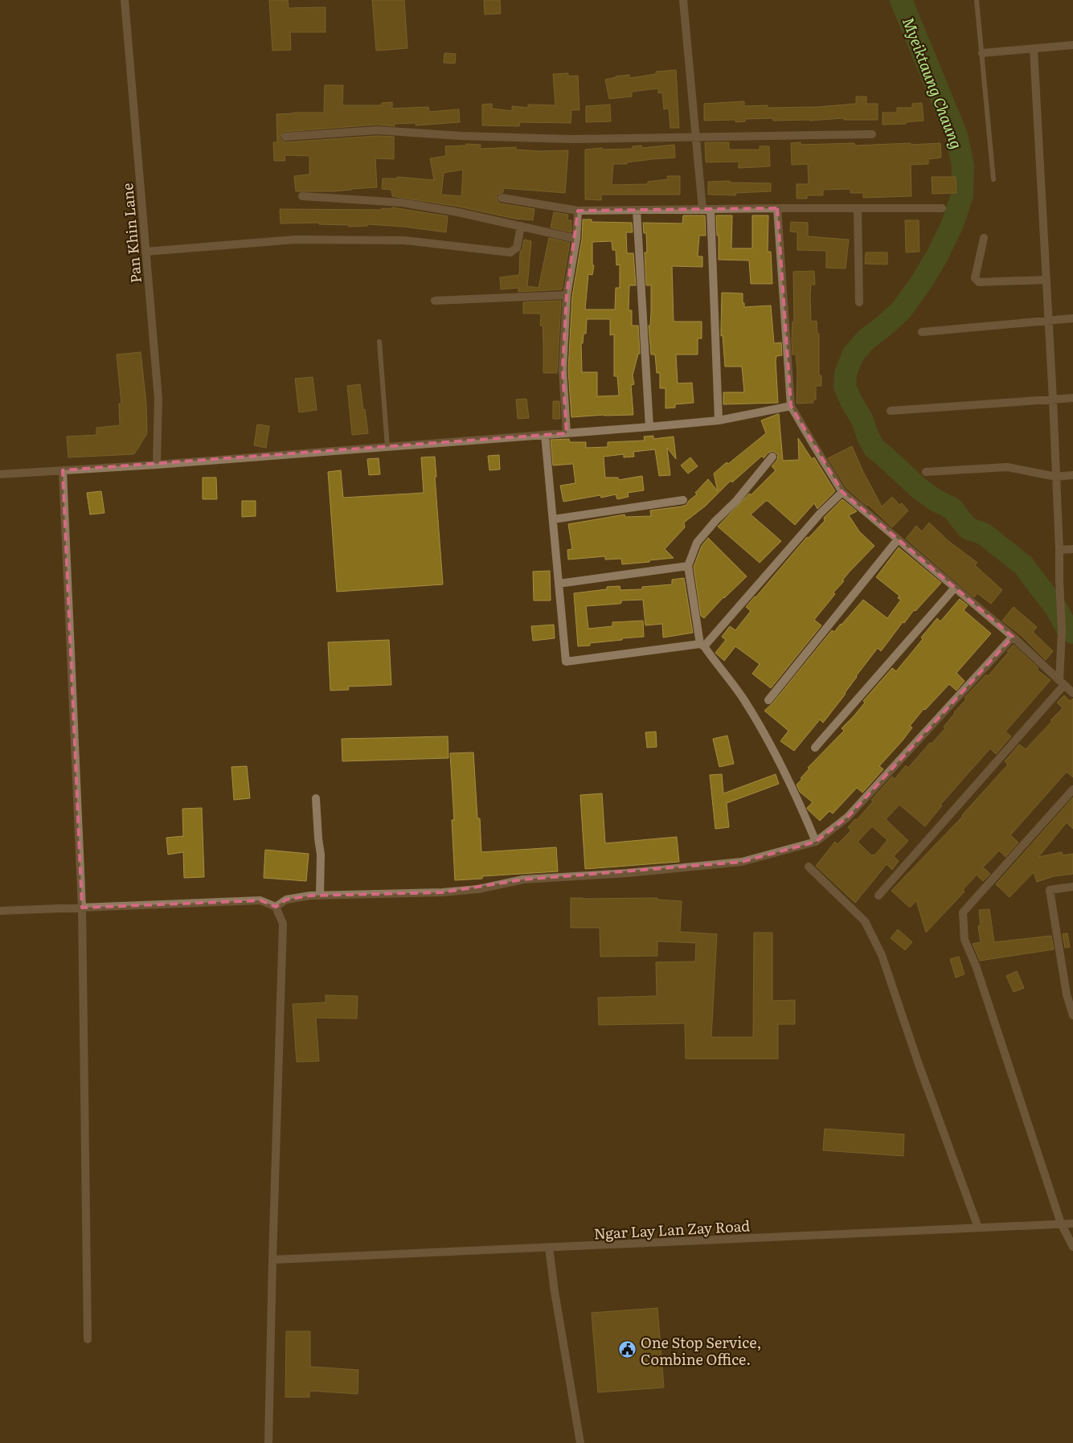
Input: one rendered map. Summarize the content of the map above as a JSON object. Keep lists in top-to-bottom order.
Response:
{
  "streets": {
    "street": ["Pan Khin Lane", "Ngar Lay Lan Zay Road"]
  },
  "water": ["Myeiktaung Chaung"],
  "places": {
    "public building": ["One Stop Service, Combine Office."]
  }
}
